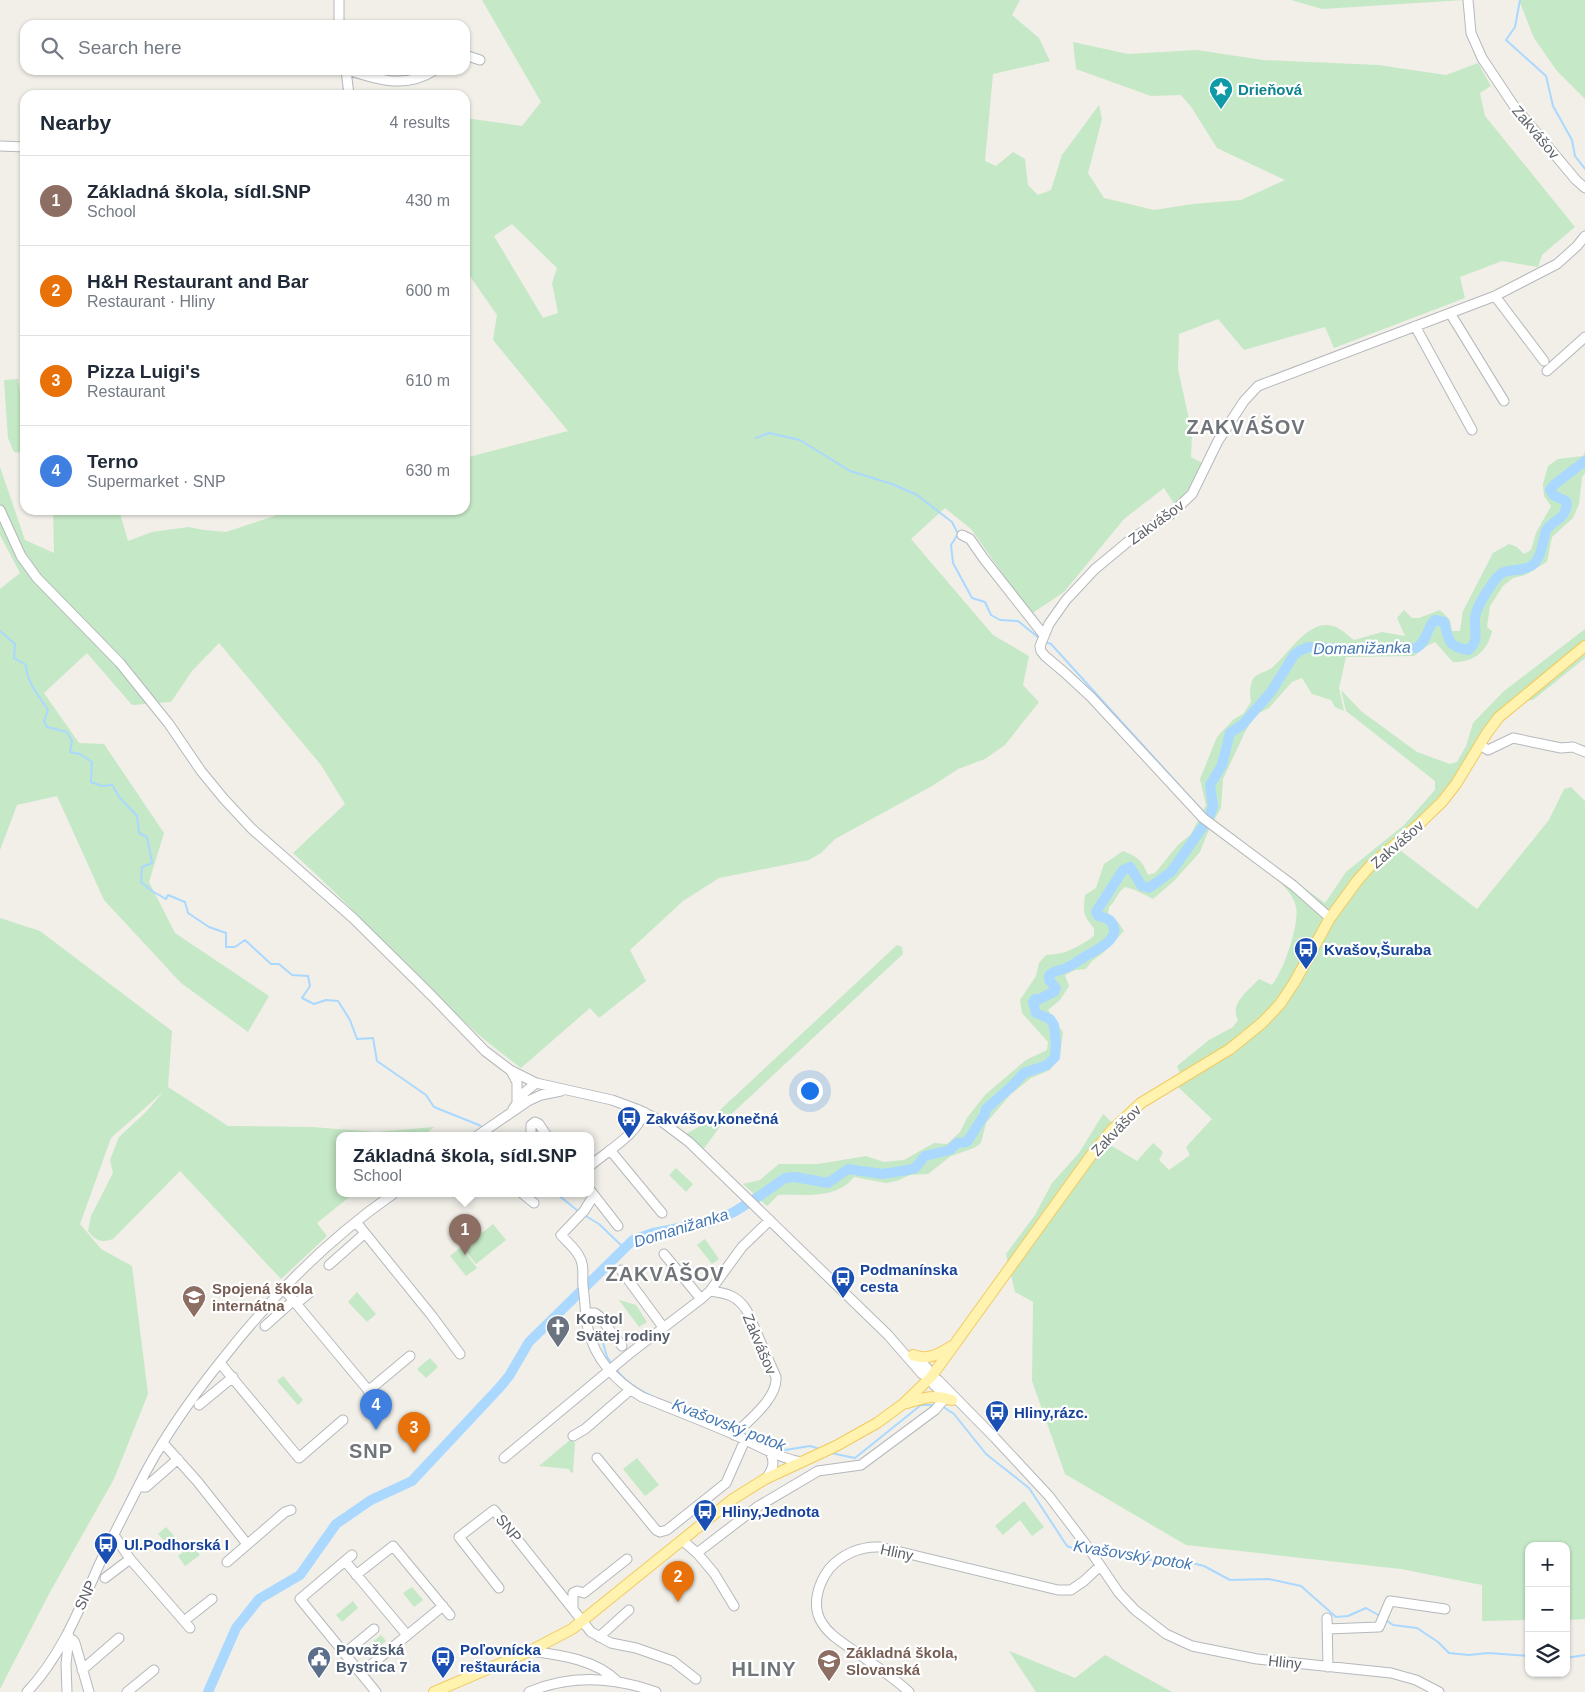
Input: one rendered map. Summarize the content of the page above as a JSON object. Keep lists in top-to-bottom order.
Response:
{
  "streets": {
    "main road": ["Zakvášov"],
    "street": ["SNP", "Hliny"]
  },
  "crossings": [
    ["Zakvášov", "SNP"],
    ["Zakvášov", "Hliny"]
  ],
  "districts": [
    "ZAKVÁŠOV",
    "ZAKVÁŠOV",
    "SNP",
    "HLINY"
  ],
  "water": ["Domanižanka", "Kvašovský potok"],
  "places": {
    "place": ["Drieňová"],
    "bus stop": [
      "Kvašov,Šuraba",
      "Zakvášov,konečná",
      "Podmanínska cesta",
      "Hliny,rázc.",
      "Hliny,Jednota",
      "Ul.Podhorská I",
      "Poľovnícka reštaurácia"
    ],
    "school or university": ["Spojená škola internátna", "Základná škola, Slovanská"],
    "church": ["Kostol Svätej rodiny"],
    "public building": ["Považská Bystrica 7"]
  },
  "page": {
    "search": "Search here",
    "heading": ["Nearby", "4 results"],
    "list": [
      {
        "mark": "1",
        "name": "Základná škola, sídl.SNP",
        "note": "School",
        "value": "430 m"
      },
      {
        "mark": "2",
        "name": "H&H Restaurant and Bar",
        "note": "Restaurant · Hliny",
        "value": "600 m"
      },
      {
        "mark": "3",
        "name": "Pizza Luigi's",
        "note": "Restaurant",
        "value": "610 m"
      },
      {
        "mark": "4",
        "name": "Terno",
        "note": "Supermarket · SNP",
        "value": "630 m"
      }
    ],
    "popup": ["Základná škola, sídl.SNP", "School"],
    "pins": [
      "1",
      "4",
      "3",
      "2"
    ],
    "map_buttons": ["+", "−"]
  }
}
